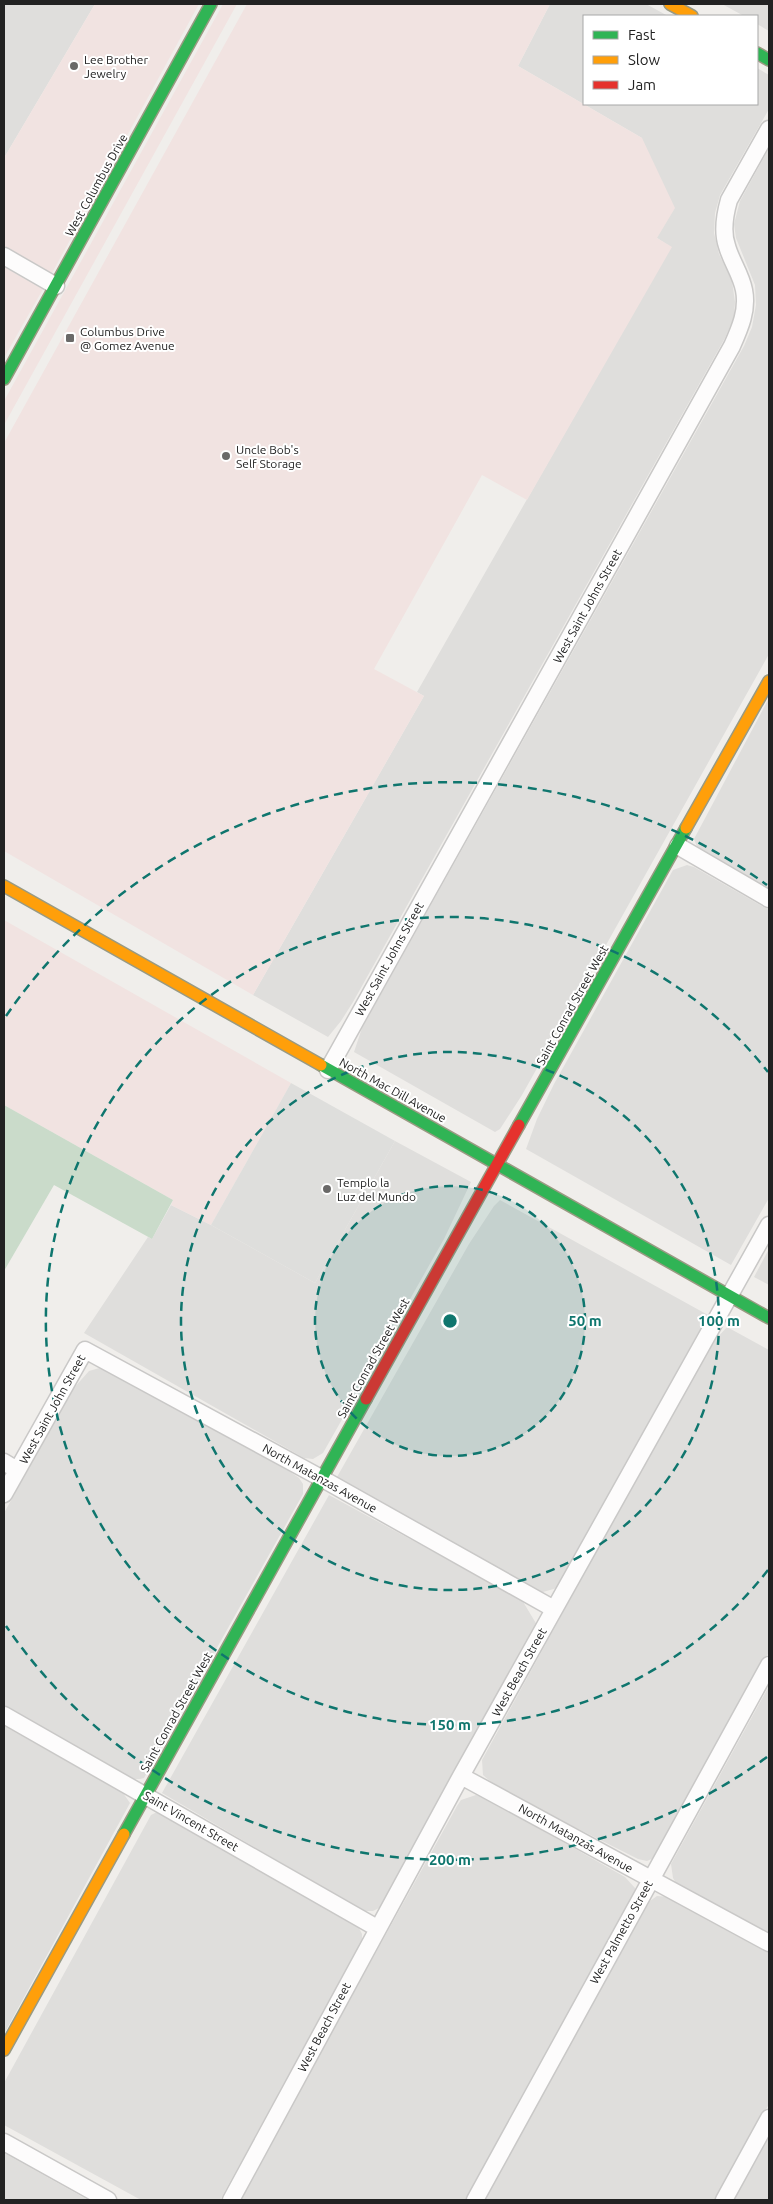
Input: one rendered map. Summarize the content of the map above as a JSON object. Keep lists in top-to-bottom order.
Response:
{
  "streets": {
    "street": [
      "West Columbus Drive",
      "West Saint Johns Street",
      "Saint Conrad Street West",
      "North Mac Dill Avenue",
      "West Saint John Street",
      "North Matanzas Avenue",
      "West Beach Street",
      "Saint Vincent Street",
      "West Palmetto Street"
    ]
  },
  "crossings": [
    ["West Saint Johns Street", "North Mac Dill Avenue"],
    ["Saint Conrad Street West", "North Mac Dill Avenue"],
    ["Saint Conrad Street West", "North Matanzas Avenue"],
    ["Saint Conrad Street West", "Saint Vincent Street"],
    ["North Mac Dill Avenue", "West Beach Street"],
    ["West Saint John Street", "North Matanzas Avenue"],
    ["North Matanzas Avenue", "West Beach Street"],
    ["North Matanzas Avenue", "West Palmetto Street"],
    ["West Beach Street", "Saint Vincent Street"]
  ],
  "places": {
    "other": ["Lee Brother Jewelry", "Uncle Bob's Self Storage", "Templo la Luz del Mundo"],
    "transit": ["Columbus Drive @ Gomez Avenue"]
  },
  "legend": ["Fast", "Slow", "Jam"],
  "rings": [
    "50 m",
    "100 m",
    "150 m",
    "200 m"
  ]
}
